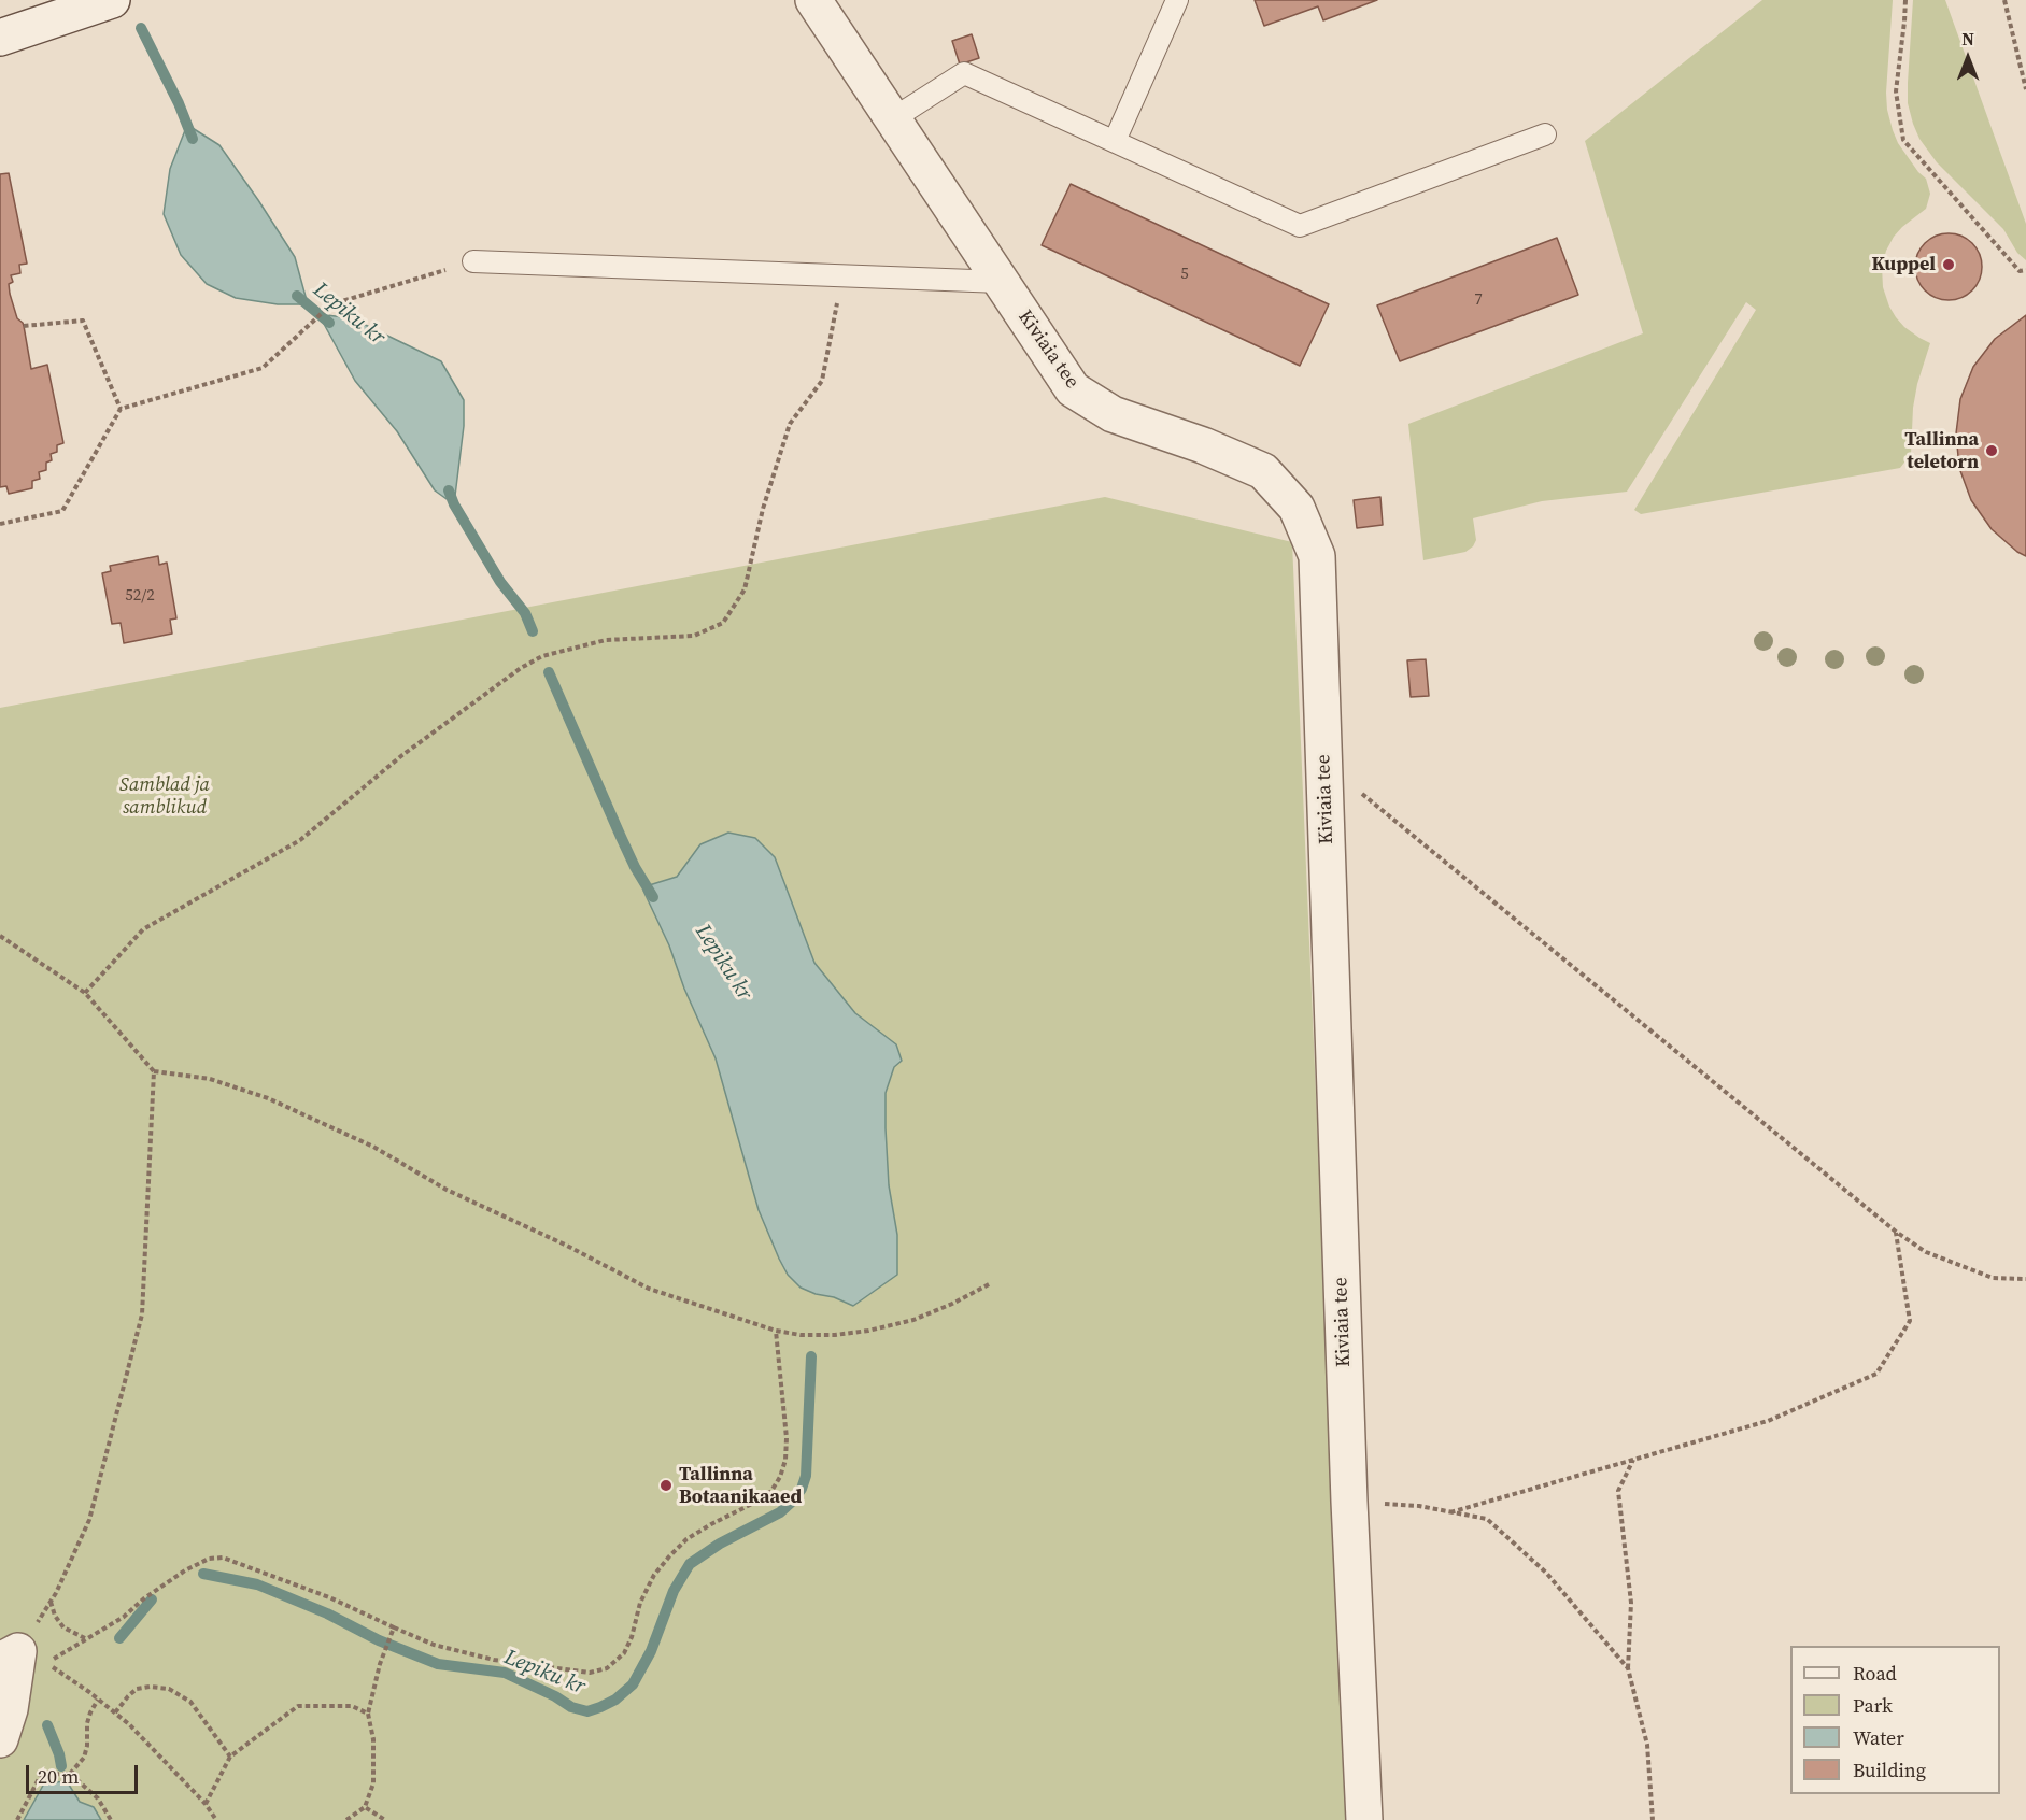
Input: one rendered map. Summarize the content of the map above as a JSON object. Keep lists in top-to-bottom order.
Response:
{
  "streets": {
    "street": ["Kiviaia tee"]
  },
  "water": ["Lepiku kr"],
  "parks": ["Samblad ja samblikud"],
  "places": ["Kuppel", "Tallinna teletorn", "Tallinna Botaanikaaed"],
  "house_numbers": ["5", "7", "52/2"],
  "legend": [
    "Road",
    "Park",
    "Water",
    "Building"
  ],
  "scale_bar": "20 m",
  "north": "top"
}
